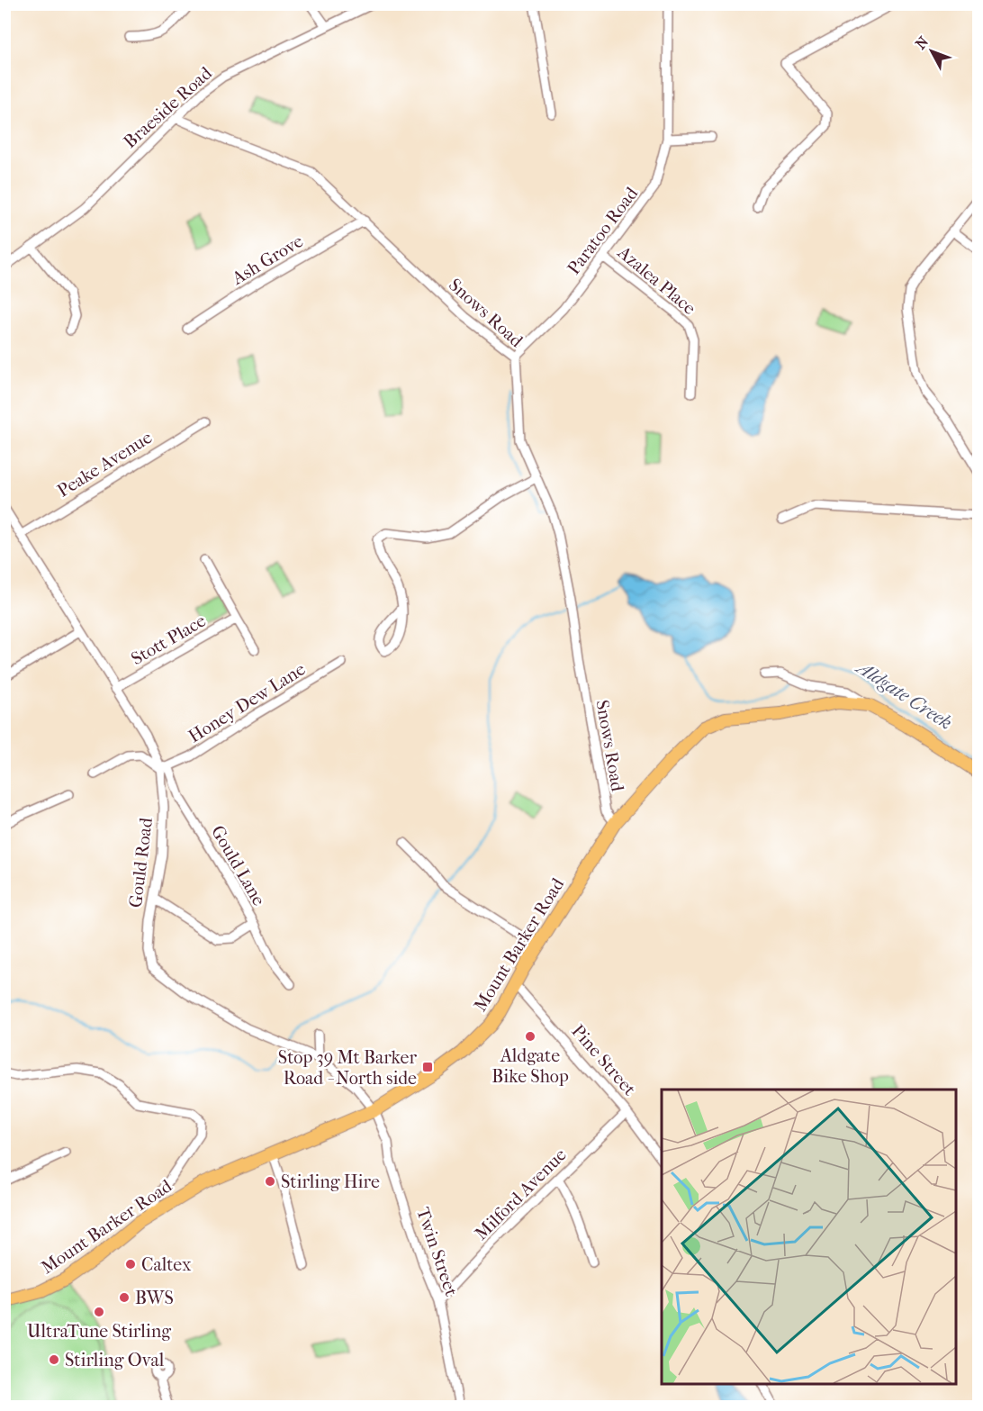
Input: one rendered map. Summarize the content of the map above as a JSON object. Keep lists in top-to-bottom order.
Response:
{
  "streets": {
    "main road": ["Mount Barker Road"],
    "street": [
      "Braeside Road",
      "Paratoo Road",
      "Ash Grove",
      "Azalea Place",
      "Snows Road",
      "Peake Avenue",
      "Stott Place",
      "Honey Dew Lane",
      "Gould Road",
      "Gould Lane",
      "Pine Street",
      "Milford Avenue",
      "Twin Street"
    ]
  },
  "crossings": [
    ["Braeside Road", "Snows Road"],
    ["Paratoo Road", "Azalea Place"],
    ["Paratoo Road", "Snows Road"],
    ["Ash Grove", "Snows Road"],
    ["Snows Road", "Mount Barker Road"],
    ["Peake Avenue", "Gould Road"],
    ["Stott Place", "Gould Road"],
    ["Honey Dew Lane", "Gould Road"],
    ["Honey Dew Lane", "Gould Lane"],
    ["Gould Road", "Gould Lane"],
    ["Gould Road", "Mount Barker Road"],
    ["Gould Road", "Twin Street"],
    ["Mount Barker Road", "Pine Street"],
    ["Mount Barker Road", "Twin Street"],
    ["Pine Street", "Milford Avenue"],
    ["Milford Avenue", "Twin Street"]
  ],
  "water": ["Aldgate Creek"],
  "places": {
    "other": [
      "Aldgate Bike Shop",
      "Stirling Hire",
      "Caltex",
      "BWS",
      "UltraTune Stirling",
      "Stirling Oval"
    ],
    "transit": ["Stop 39 Mt Barker Road - North side"]
  },
  "north": "top left"
}
